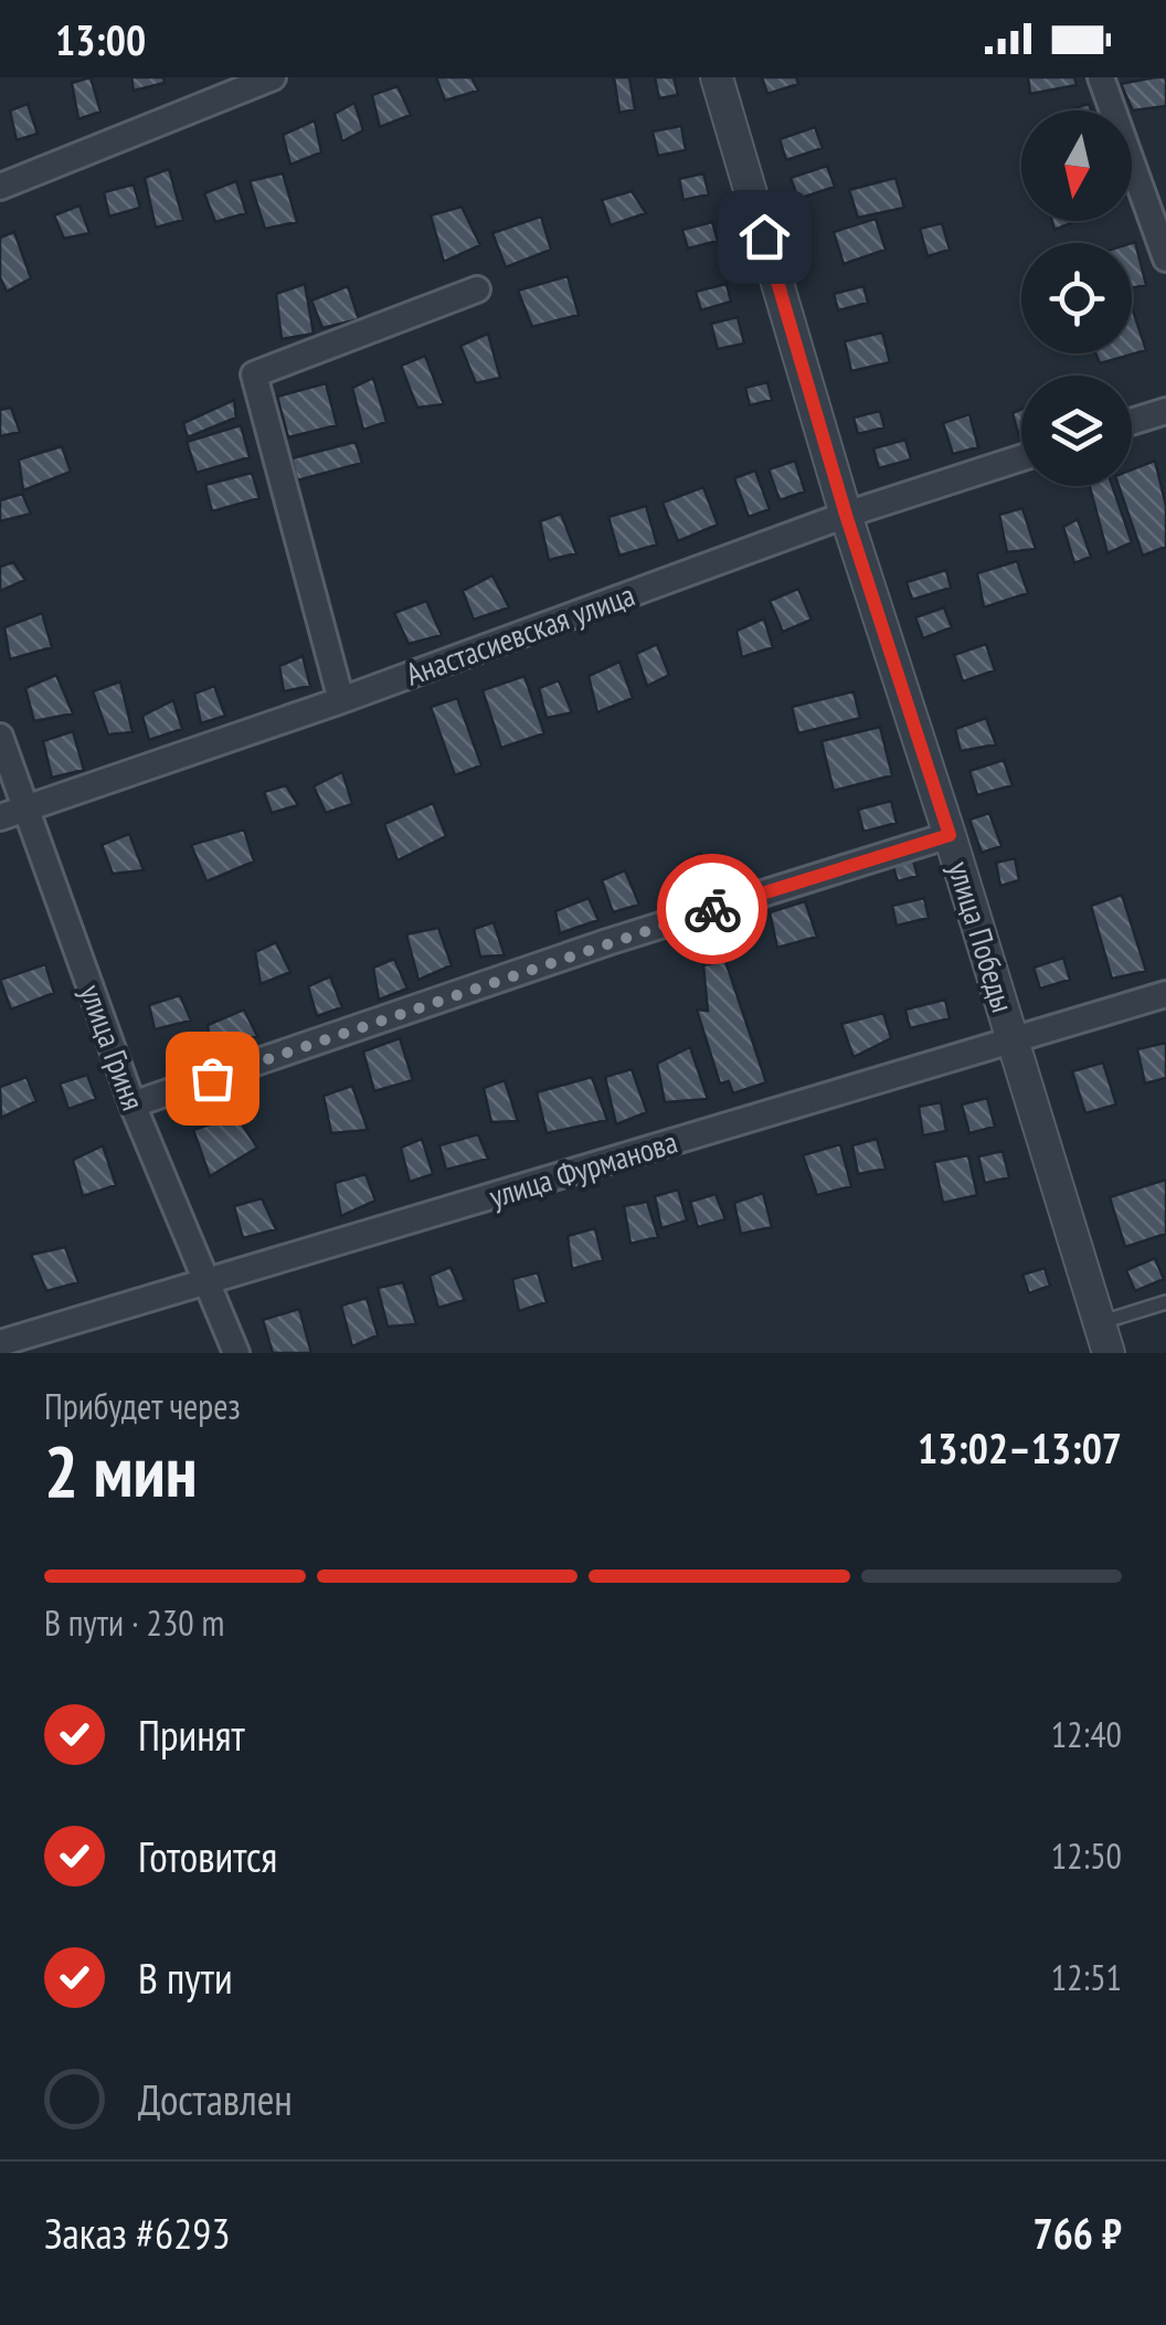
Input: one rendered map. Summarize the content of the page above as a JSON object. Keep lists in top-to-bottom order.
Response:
{
  "streets": {
    "street": [
      "Анастасиевская улица",
      "улица Победы",
      "улица Гриня",
      "улица Фурманова"
    ]
  },
  "crossings": [
    ["Анастасиевская улица", "улица Победы"],
    ["Анастасиевская улица", "улица Гриня"],
    ["улица Победы", "улица Фурманова"],
    ["улица Гриня", "улица Фурманова"]
  ],
  "north": "bottom",
  "page": {
    "status": "13:00",
    "heading": ["2 мин", "Прибудет через", "13:02–13:07"],
    "panel": ["Заказ #6293", "766 ₽"],
    "bar": "В пути · 230 m",
    "list": [
      ["Принят", "12:40"],
      ["Готовится", "12:50"],
      ["В пути", "12:51"],
      "Доставлен"
    ]
  }
}
